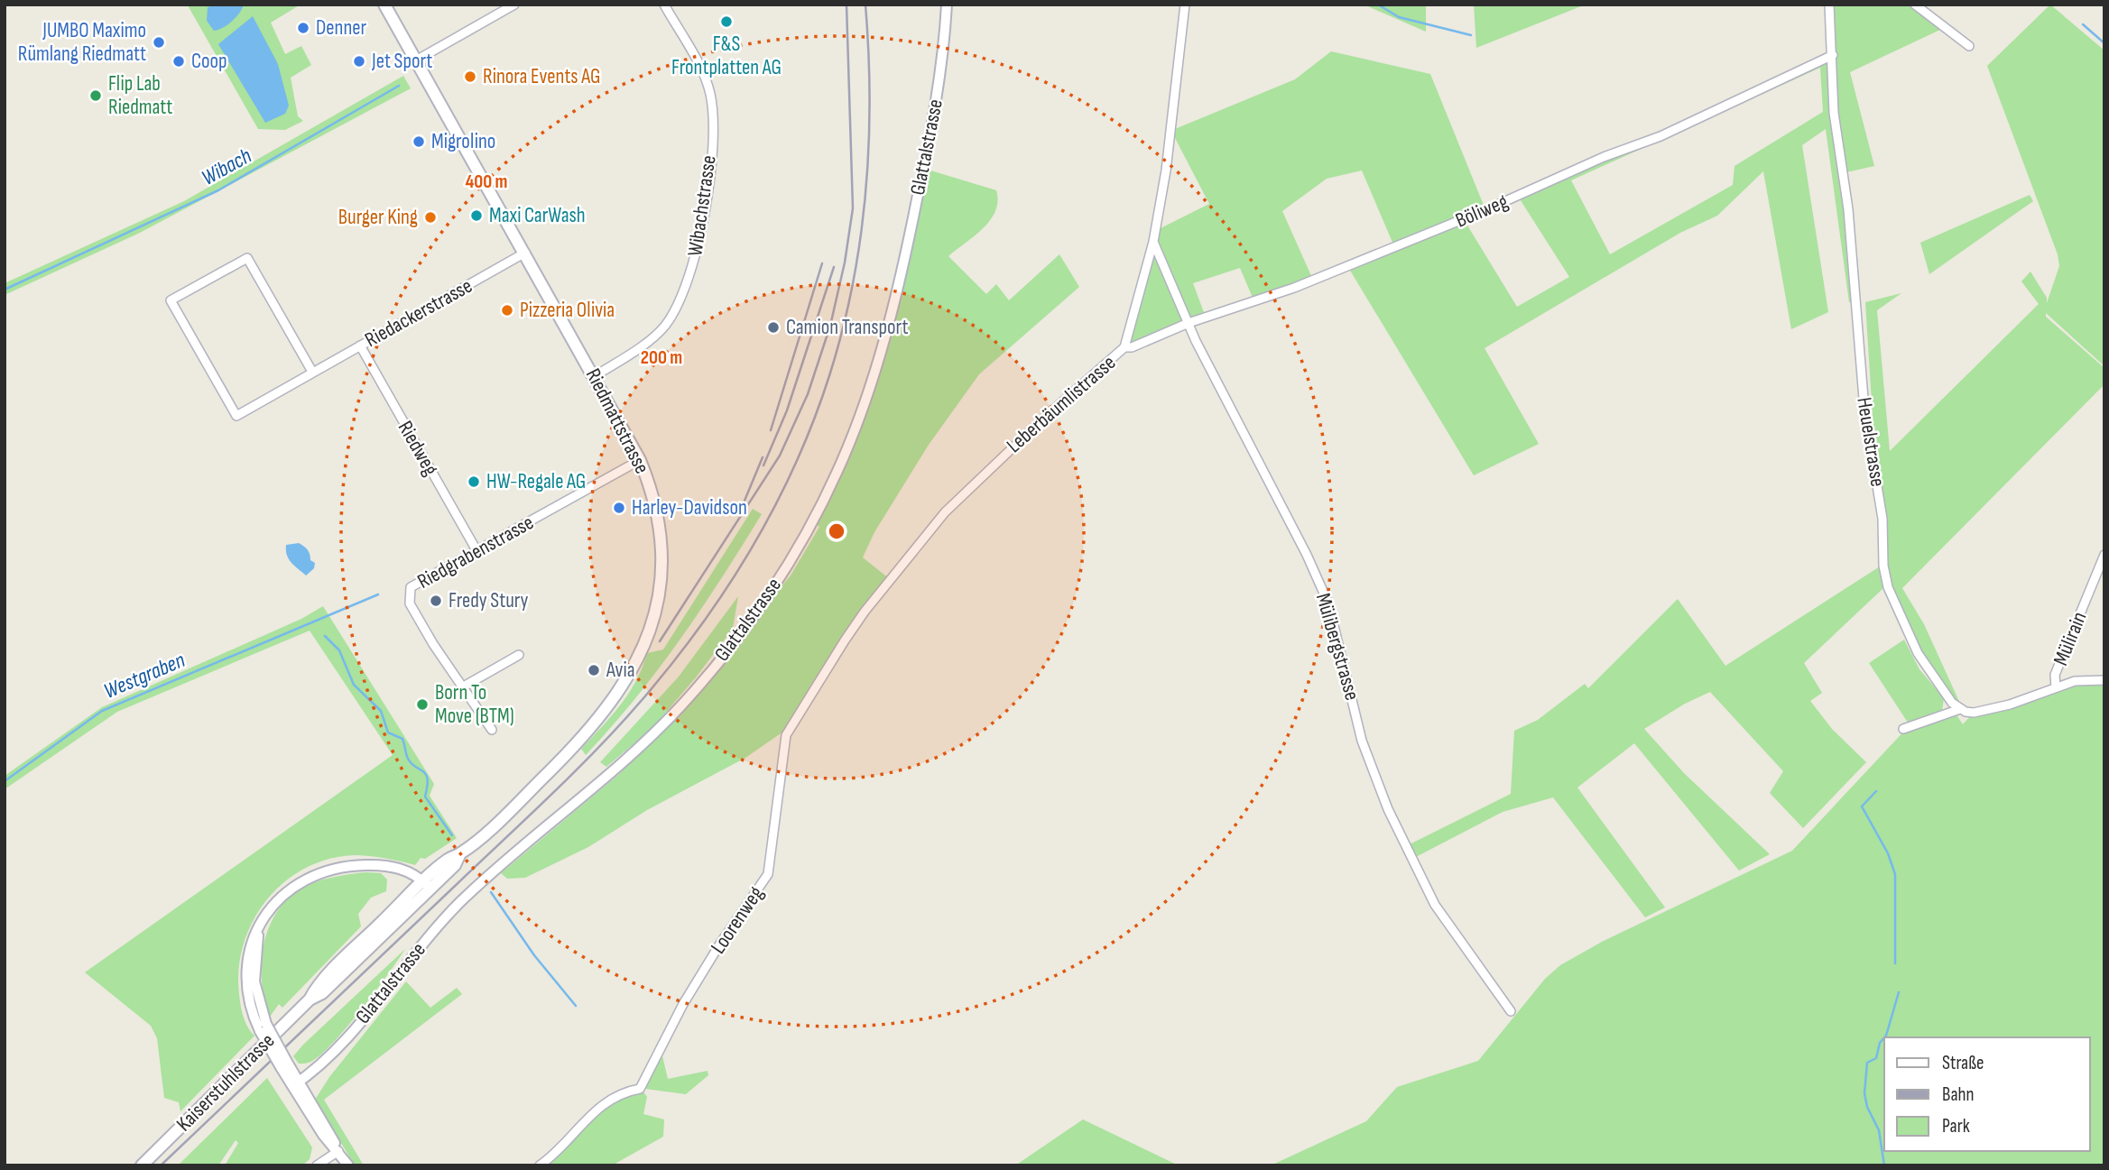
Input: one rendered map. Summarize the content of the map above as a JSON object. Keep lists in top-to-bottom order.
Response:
{
  "streets": {
    "main road": ["Riedmattstrasse", "Kaiserstuhlstrasse"],
    "street": [
      "Glattalstrasse",
      "Wibachstrasse",
      "Böliweg",
      "Riedackerstrasse",
      "Leberbäumlistrasse",
      "Heuelstrasse",
      "Riedweg",
      "Riedgrabenstrasse",
      "Mülirain",
      "Mülibergstrasse",
      "Loorenweg"
    ]
  },
  "crossings": [
    ["Wibachstrasse", "Riedmattstrasse"],
    ["Böliweg", "Leberbäumlistrasse"],
    ["Böliweg", "Heuelstrasse"],
    ["Böliweg", "Mülibergstrasse"],
    ["Riedackerstrasse", "Riedmattstrasse"],
    ["Riedackerstrasse", "Riedweg"],
    ["Leberbäumlistrasse", "Mülibergstrasse"],
    ["Leberbäumlistrasse", "Loorenweg"],
    ["Riedmattstrasse", "Riedgrabenstrasse"],
    ["Riedmattstrasse", "Kaiserstuhlstrasse"],
    ["Riedweg", "Riedgrabenstrasse"]
  ],
  "water": ["Wibach", "Westgraben"],
  "places": [
    "F&S Frontplatten AG",
    "Denner",
    "JUMBO Maximo Rümlang Riedmatt",
    "Coop",
    "Jet Sport",
    "Rinora Events AG",
    "Flip Lab Riedmatt",
    "Migrolino",
    "Maxi CarWash",
    "Burger King",
    "Pizzeria Olivia",
    "Camion Transport",
    "HW-Regale AG",
    "Harley-Davidson",
    "Fredy Stury",
    "Avia",
    "Born To Move (BTM)"
  ],
  "legend": ["Straße", "Bahn", "Park"],
  "rings": ["400 m", "200 m"]
}
